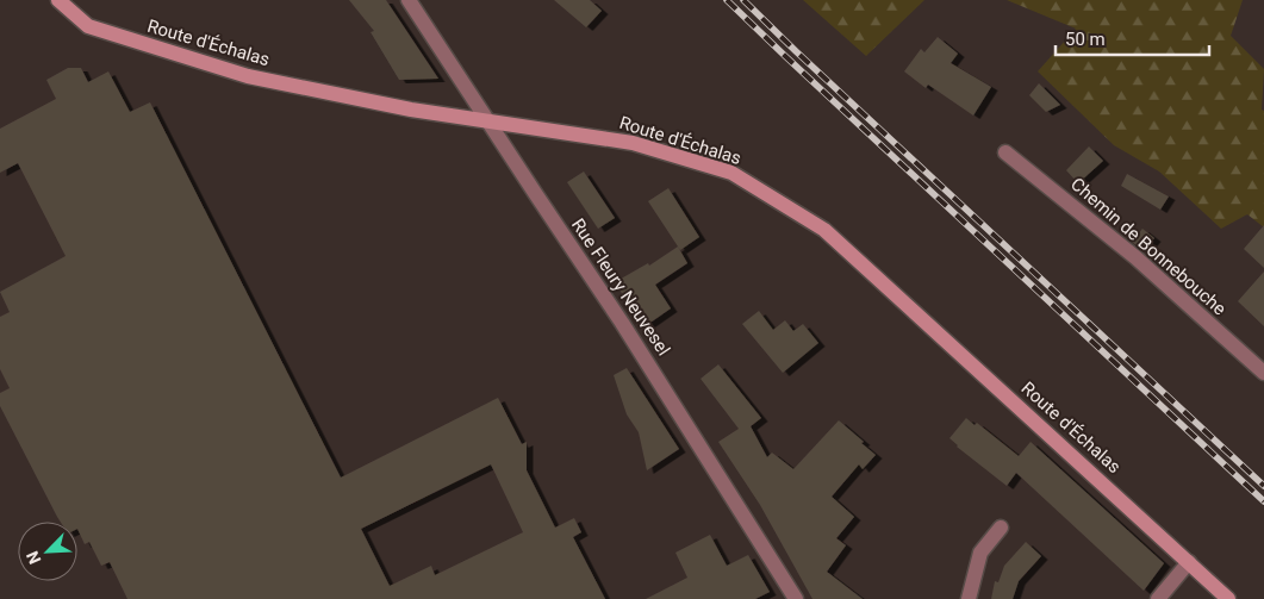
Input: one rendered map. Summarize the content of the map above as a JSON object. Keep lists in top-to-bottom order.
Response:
{
  "streets": {
    "street": ["Route d'Échalas", "Chemin de Bonnebouche", "Rue Fleury Neuvesel"]
  },
  "crossings": [
    ["Route d'Échalas", "Rue Fleury Neuvesel"]
  ],
  "scale_bar": "50 m",
  "north": "bottom left"
}
